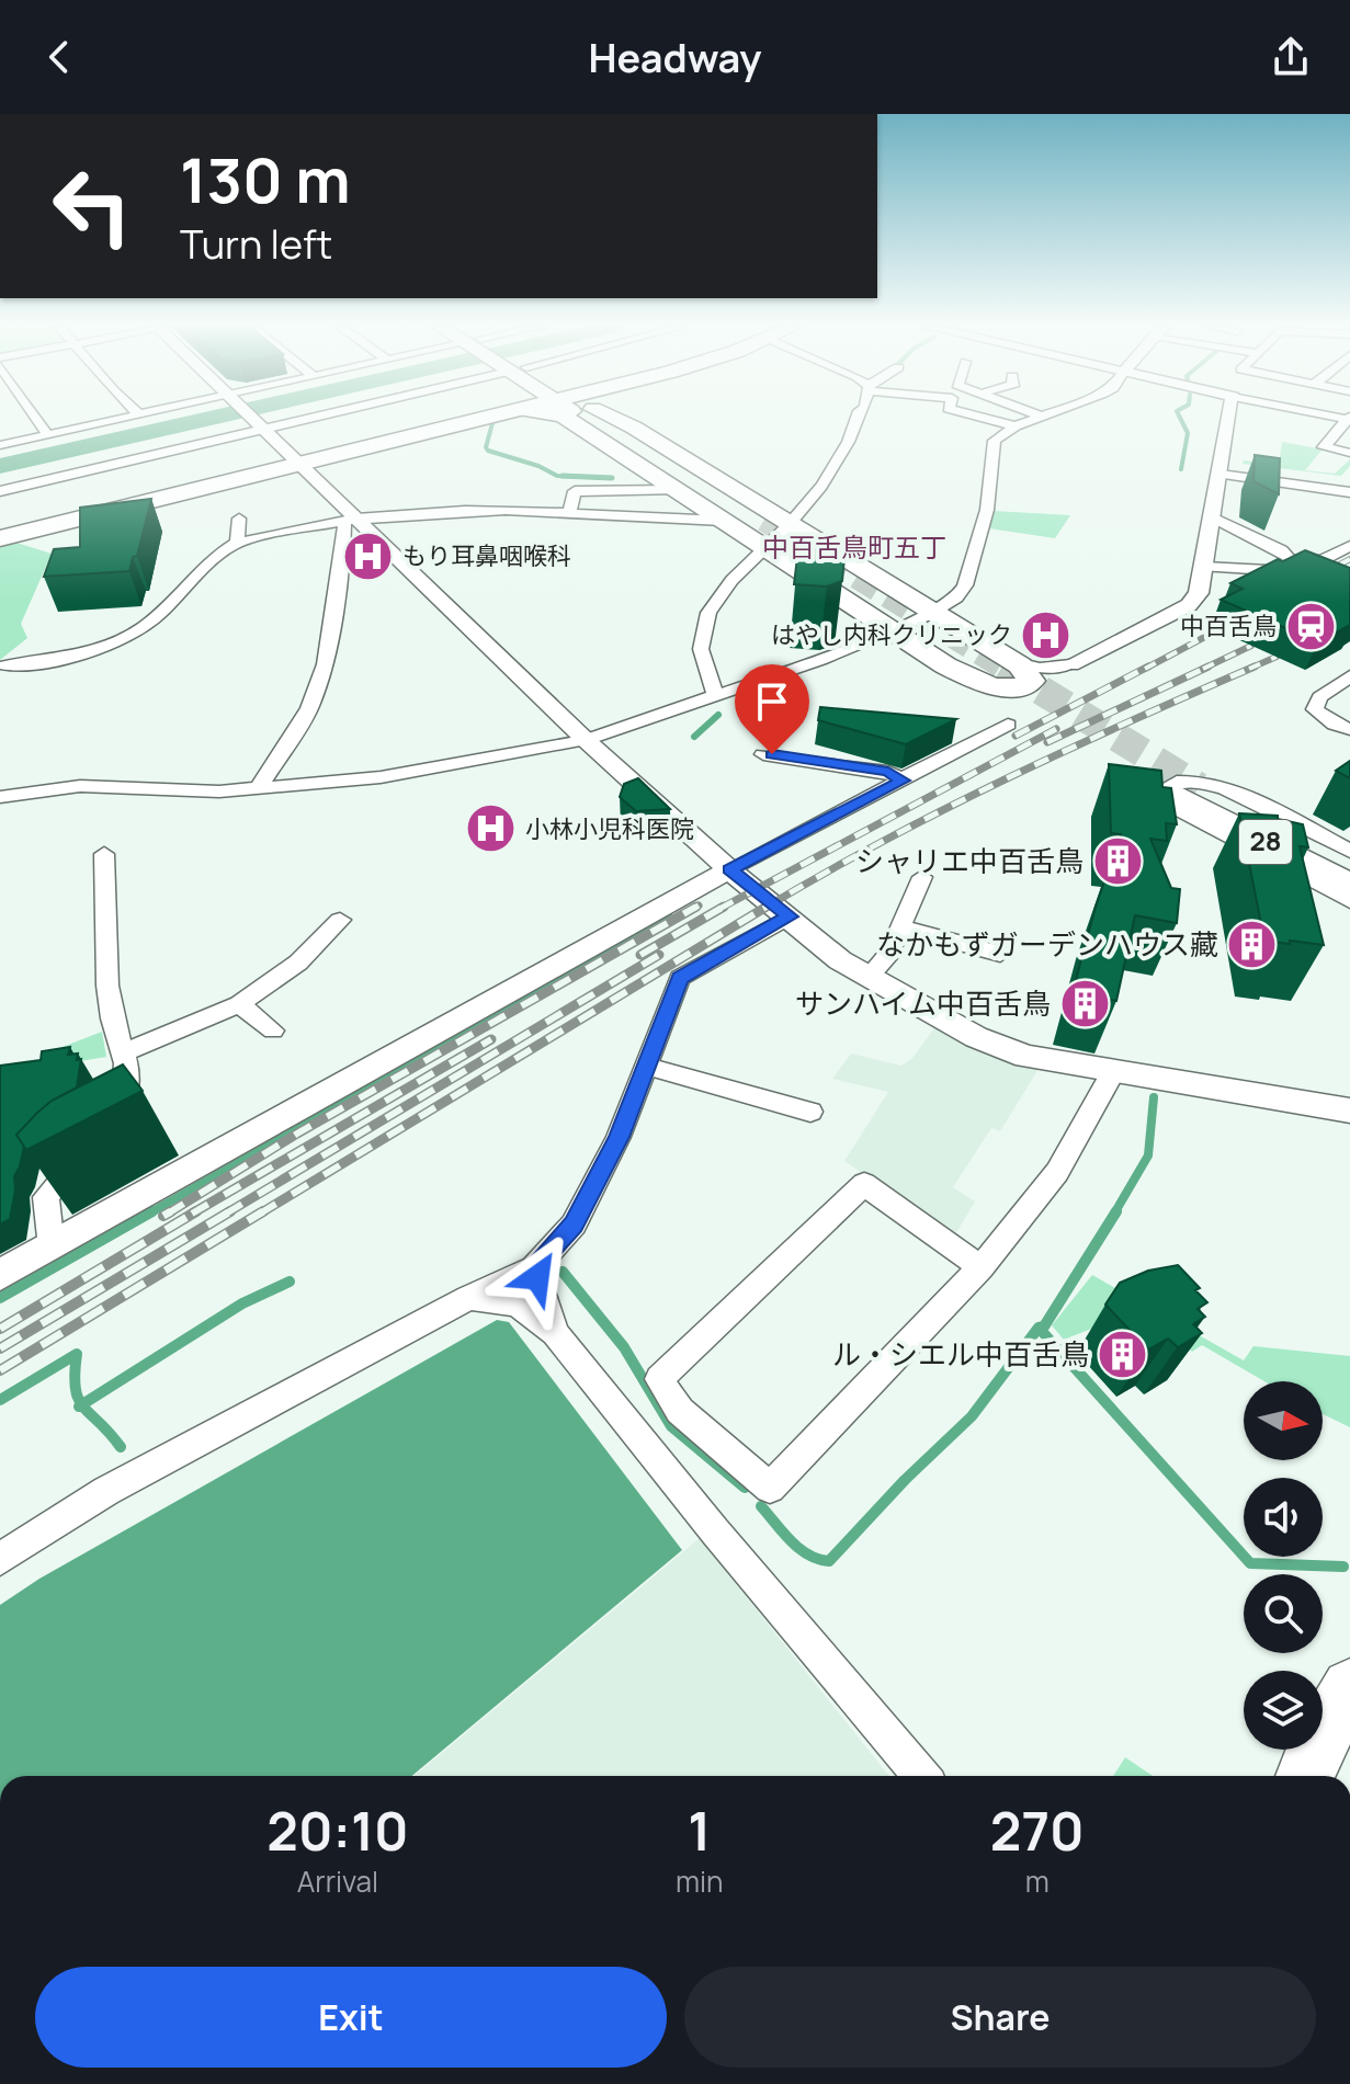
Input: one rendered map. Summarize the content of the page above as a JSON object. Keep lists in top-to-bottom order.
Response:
{
  "streets": {
    "main road": ["28"]
  },
  "districts": ["中百舌鳥町五丁"],
  "places": {
    "hospital": ["もり耳鼻咽喉科", "はやし内科クリニック", "小林小児科医院"],
    "station": ["中百舌鳥"],
    "building": [
      "シャリエ中百舌鳥",
      "なかもずガーデンハウス藏",
      "サンハイム中百舌鳥",
      "ル・シエル中百舌鳥"
    ]
  },
  "north": "right",
  "page": {
    "header": "Headway",
    "turn": ["130 m", "Turn left"],
    "eta": [
      "20:10",
      "Arrival",
      "1",
      "min",
      "270",
      "m"
    ],
    "buttons": ["Exit", "Share"]
  }
}
